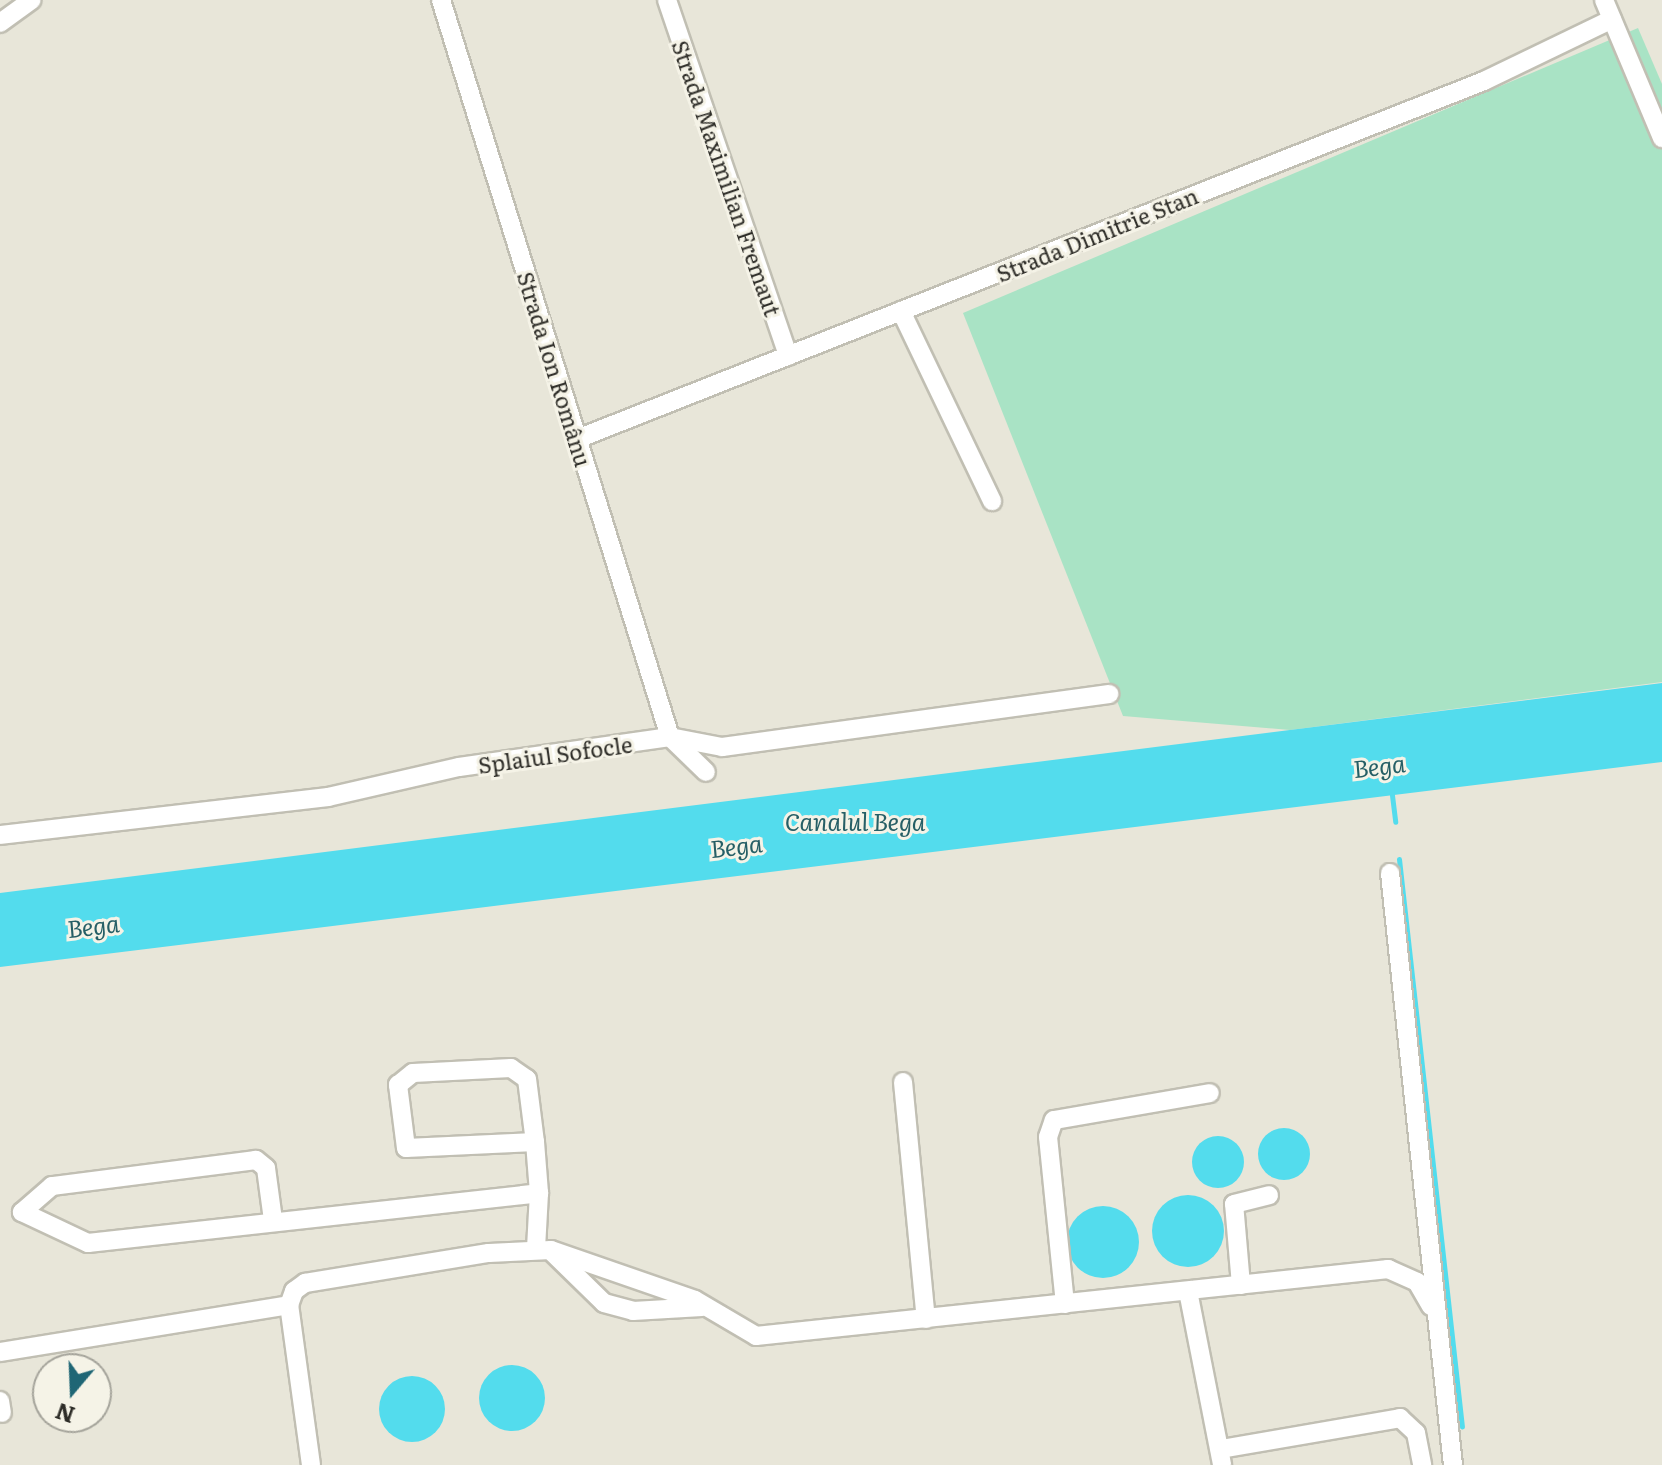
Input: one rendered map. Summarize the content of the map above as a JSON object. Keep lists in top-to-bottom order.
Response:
{
  "streets": {
    "street": [
      "Strada Maximilian Fremaut",
      "Strada Dimitrie Stan",
      "Strada Ion Românu",
      "Splaiul Sofocle"
    ]
  },
  "crossings": [
    ["Strada Maximilian Fremaut", "Strada Dimitrie Stan"],
    ["Strada Dimitrie Stan", "Strada Ion Românu"],
    ["Strada Ion Românu", "Splaiul Sofocle"]
  ],
  "water": ["Bega", "Canalul Bega"],
  "north": "bottom"
}
